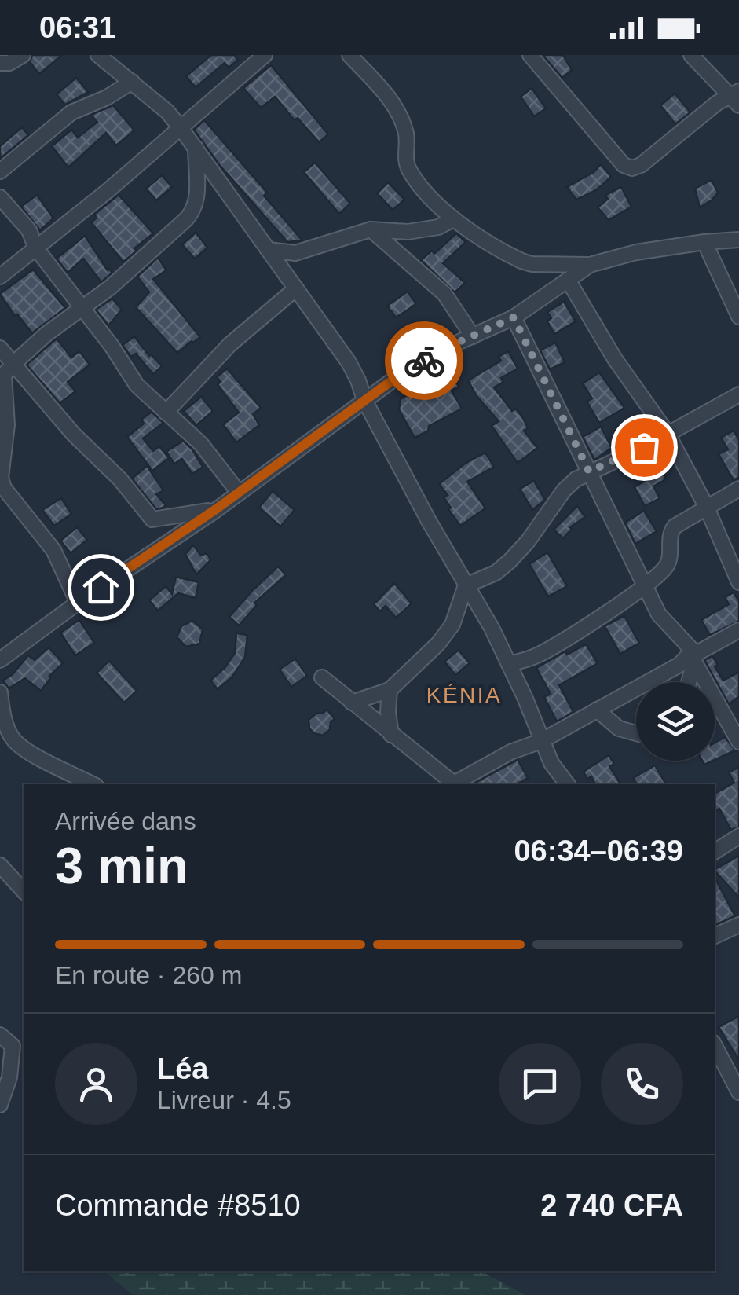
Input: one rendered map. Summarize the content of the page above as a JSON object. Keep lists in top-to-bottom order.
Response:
{
  "districts": ["KÉNIA"],
  "page": {
    "status": "06:31",
    "heading": ["3 min", "Arrivée dans", "06:34–06:39"],
    "panel": [
      "Léa",
      "Livreur · 4.5",
      "Commande #8510",
      "2 740 CFA"
    ],
    "bar": "En route · 260 m"
  }
}
